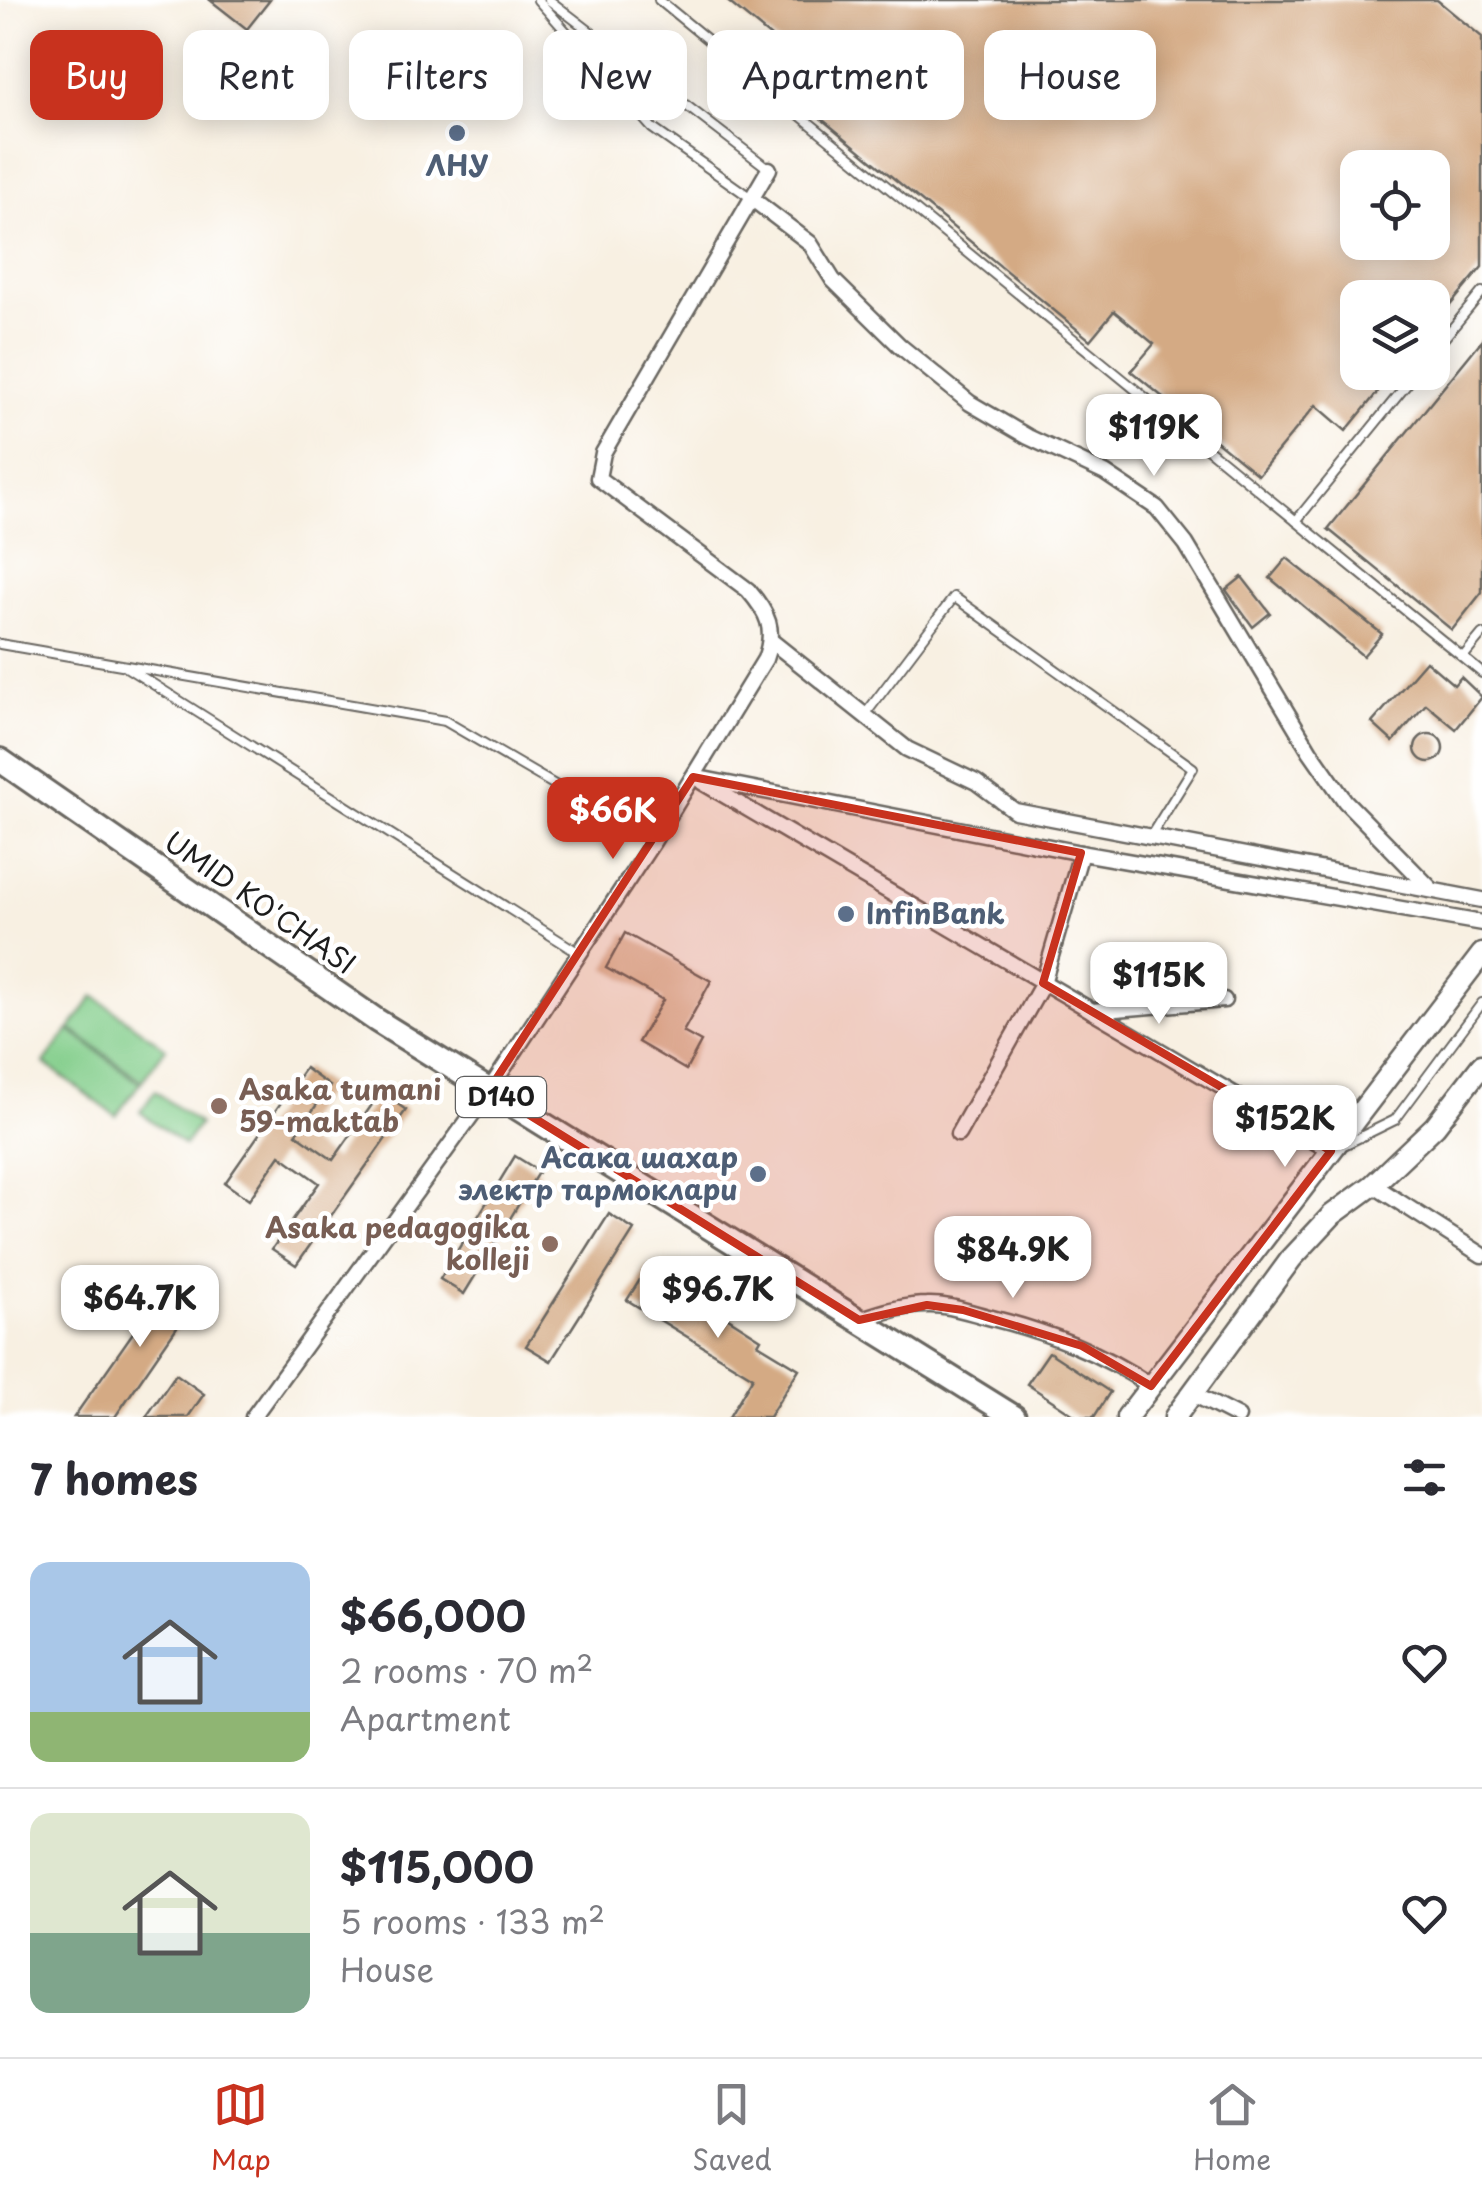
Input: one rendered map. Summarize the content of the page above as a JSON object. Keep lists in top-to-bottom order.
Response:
{
  "streets": {
    "main road": ["UMID KO'CHASI", "D140"]
  },
  "places": [
    "ЛНУ",
    "InfinBank",
    "Asaka tumani 59-maktab",
    "Асака шахар электр тармоклари",
    "Asaka pedagogika kolleji"
  ],
  "page": {
    "chip": [
      "Buy",
      "Rent",
      "Filters",
      "New",
      "Apartment",
      "House"
    ],
    "price": [
      "$119K",
      "$66K",
      "$115K",
      "$152K",
      "$84.9K",
      "$96.7K",
      "$64.7K"
    ],
    "heading": "7 homes",
    "list": [
      {
        "name": "$66,000",
        "note": "2 rooms · 70 m² · Apartment"
      },
      {
        "name": "$115,000",
        "note": "5 rooms · 133 m² · House"
      }
    ],
    "tabs": ["Map", "Saved", "Home"]
  }
}
